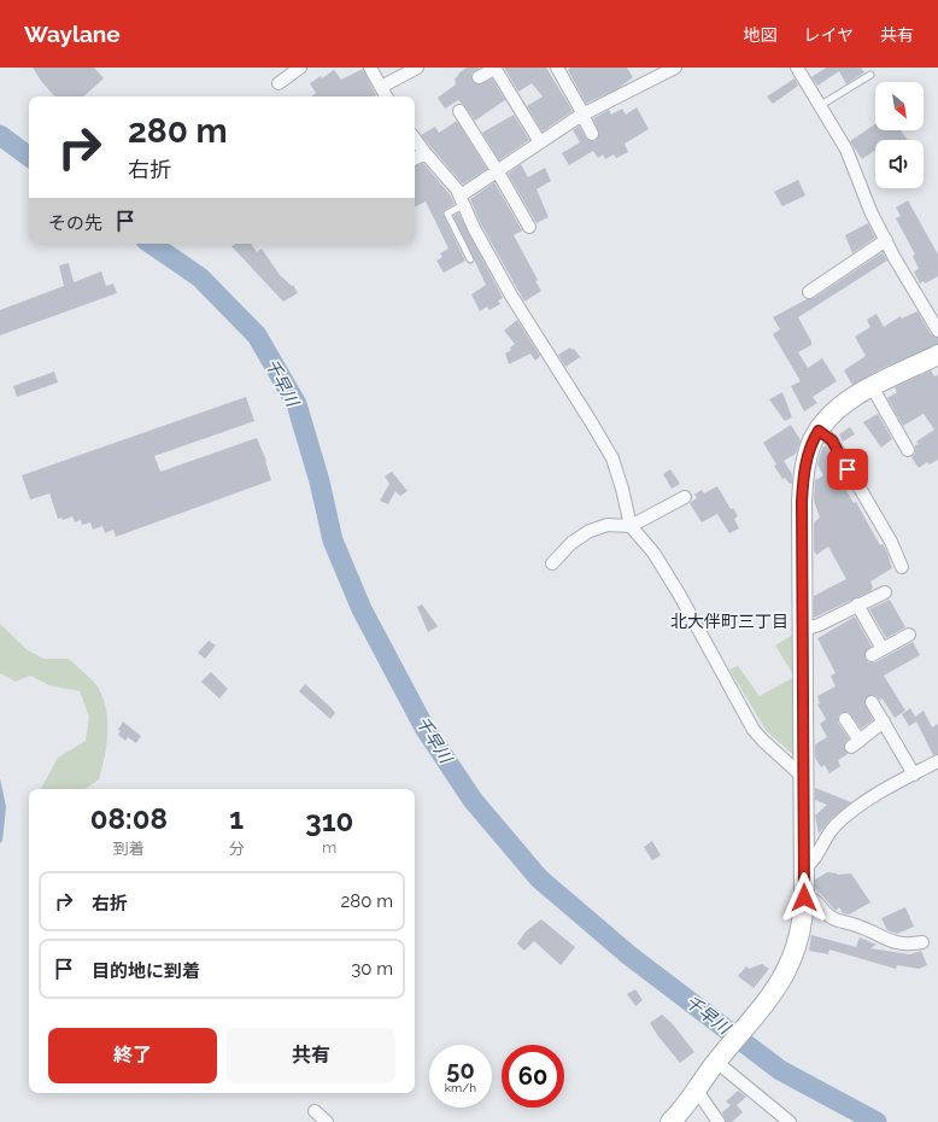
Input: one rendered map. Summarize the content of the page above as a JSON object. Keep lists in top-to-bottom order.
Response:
{
  "districts": ["北大伴町三丁目"],
  "water": ["千早川"],
  "north": "bottom right",
  "page": {
    "header": "Waylane",
    "nav": ["地図", "レイヤ", "共有"],
    "turn": ["280 m", "右折"],
    "then": "その先",
    "eta": [
      "08:08",
      "到着",
      "1",
      "分",
      "310",
      "m"
    ],
    "list": [
      {
        "name": "右折",
        "value": "280 m"
      },
      {
        "name": "目的地に到着",
        "value": "30 m"
      }
    ],
    "buttons": ["終了", "共有"],
    "speed": "50 km/h",
    "limit": "60"
  }
}
